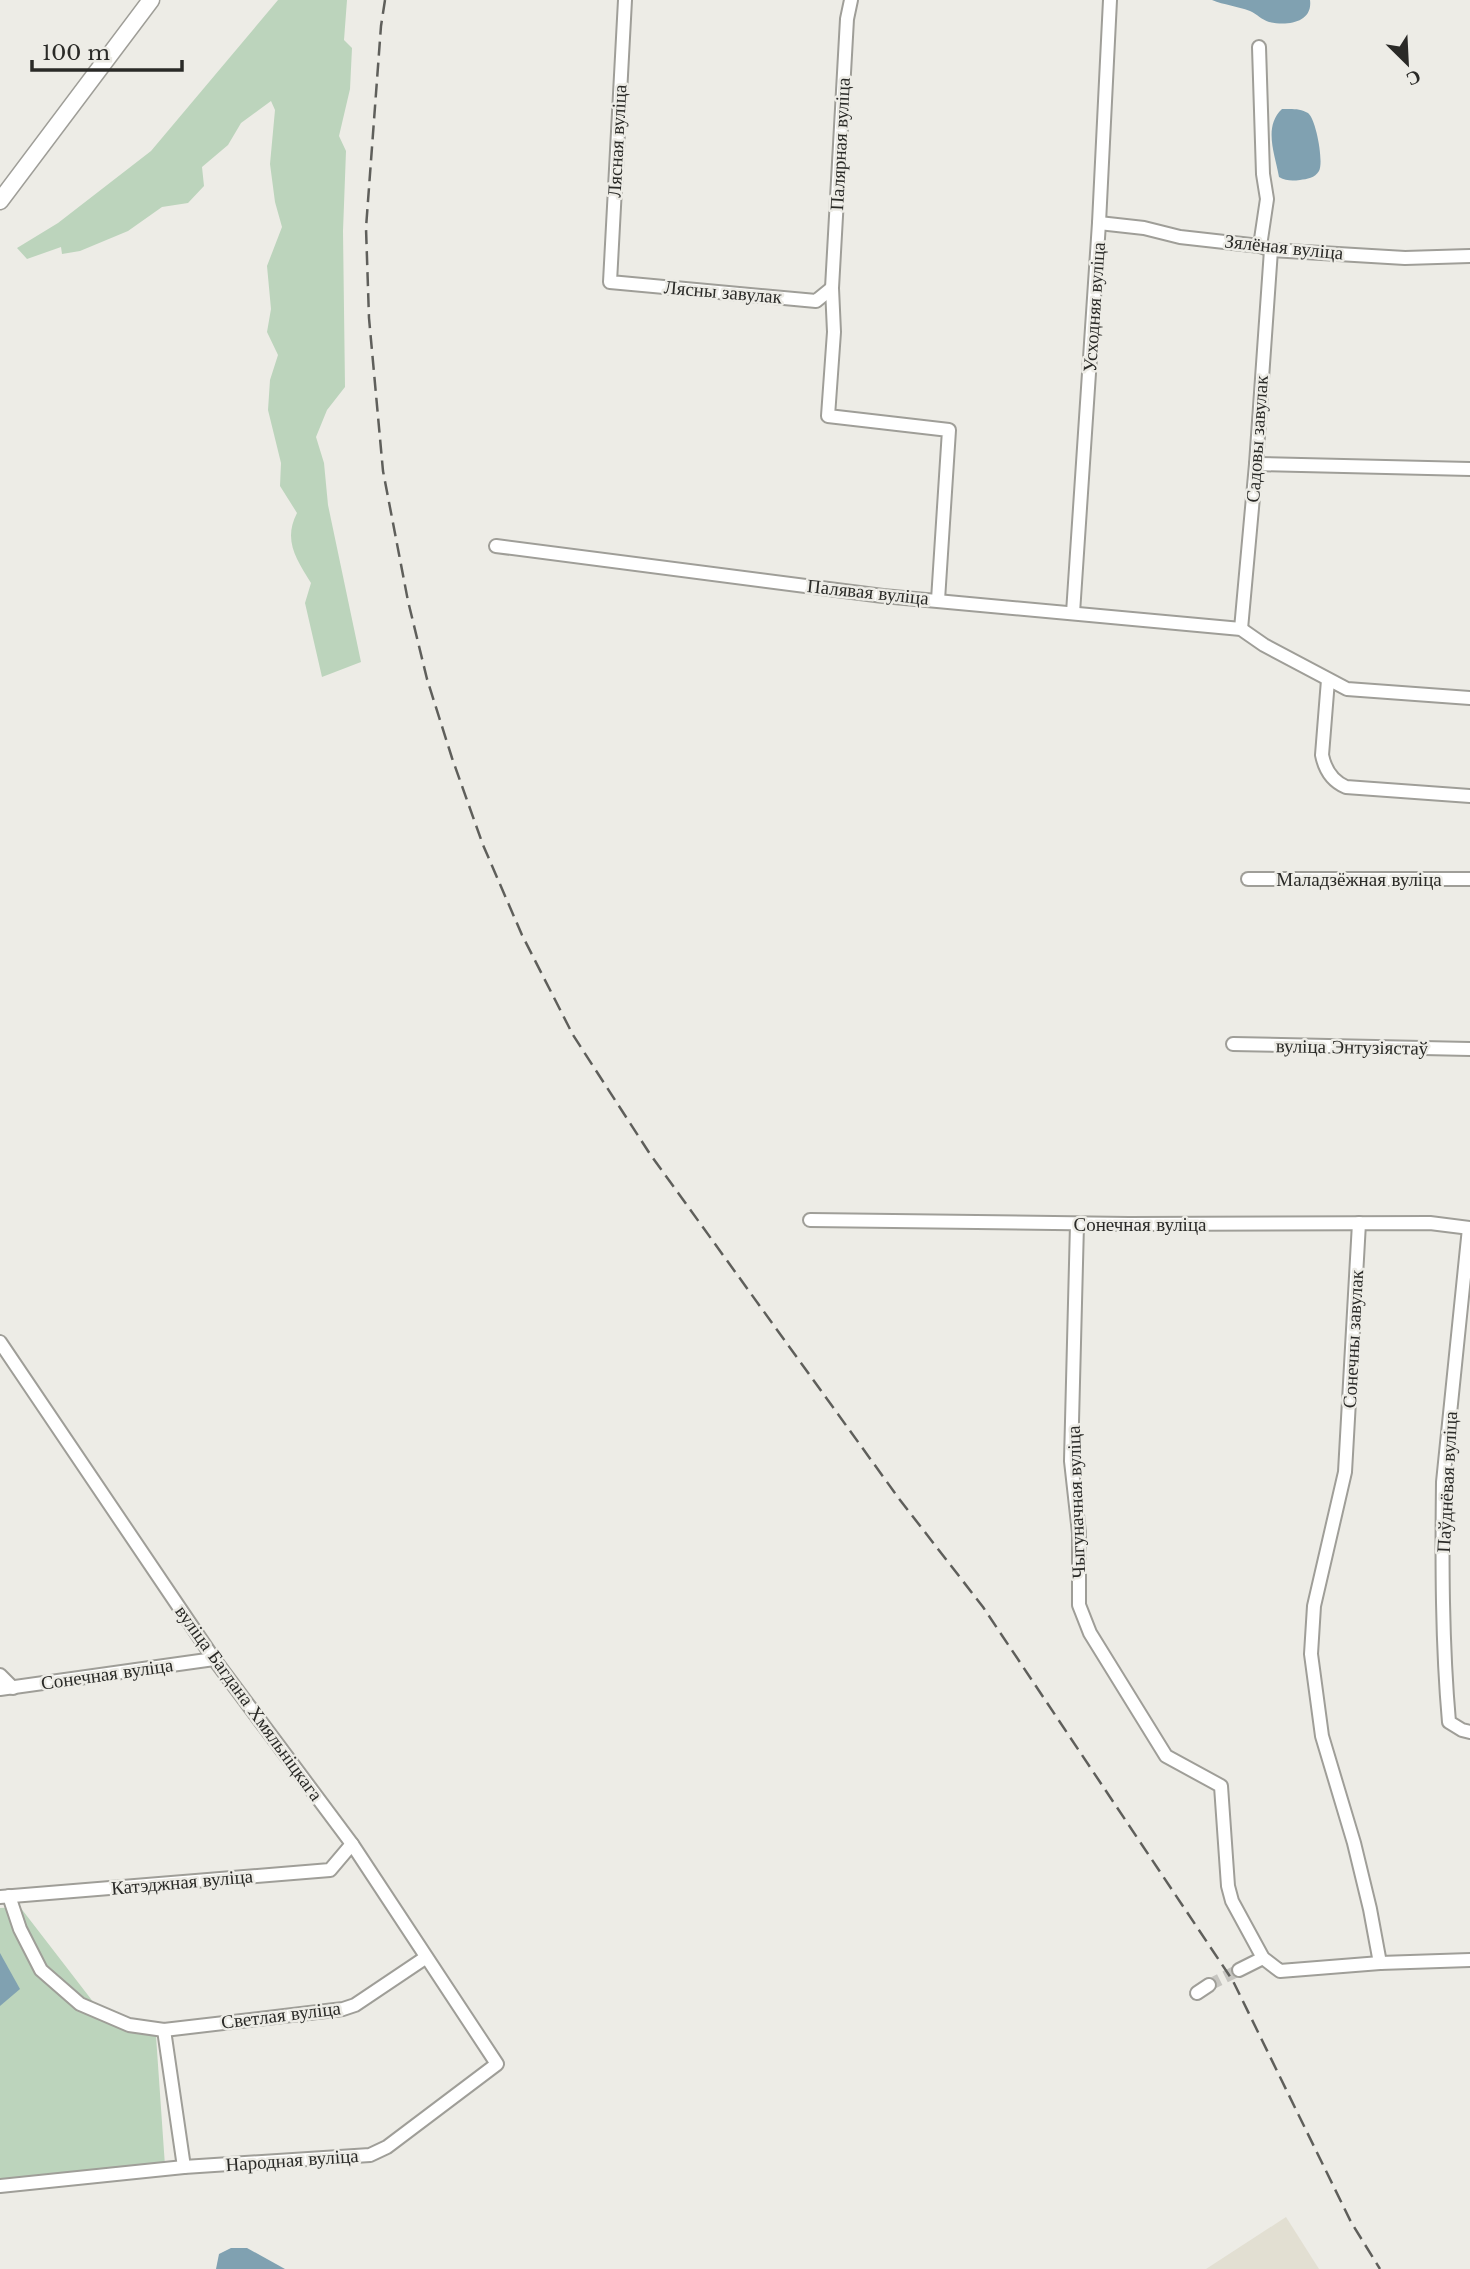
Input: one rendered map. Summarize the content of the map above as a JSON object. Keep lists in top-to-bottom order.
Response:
{
  "streets": {
    "street": [
      "Лясная вуліца",
      "Палярная вуліца",
      "Зялёная вуліца",
      "Лясны завулак",
      "Усходняя вуліца",
      "Садовы завулак",
      "Палявая вуліца",
      "Маладзёжная вуліца",
      "вуліца Энтузіястаў",
      "Сонечная вуліца",
      "Сонечны завулак",
      "Паўднёвая вуліца",
      "Чыгуначная вуліца",
      "вуліца Багдана Хмяльніцкага",
      "Катэджная вуліца",
      "Светлая вуліца",
      "Народная вуліца"
    ]
  },
  "crossings": [
    ["Лясная вуліца", "Лясны завулак"],
    ["Палярная вуліца", "Палявая вуліца"],
    ["Зялёная вуліца", "Усходняя вуліца"],
    ["Зялёная вуліца", "Садовы завулак"],
    ["Усходняя вуліца", "Палявая вуліца"],
    ["Садовы завулак", "Палявая вуліца"],
    ["Сонечная вуліца", "Сонечны завулак"],
    ["Сонечная вуліца", "Паўднёвая вуліца"],
    ["Сонечная вуліца", "Чыгуначная вуліца"],
    ["Сонечная вуліца", "вуліца Багдана Хмяльніцкага"],
    ["вуліца Багдана Хмяльніцкага", "Катэджная вуліца"],
    ["вуліца Багдана Хмяльніцкага", "Светлая вуліца"],
    ["вуліца Багдана Хмяльніцкага", "Народная вуліца"],
    ["Катэджная вуліца", "Светлая вуліца"]
  ],
  "scale_bar": "100 m",
  "north": "bottom right"
}
